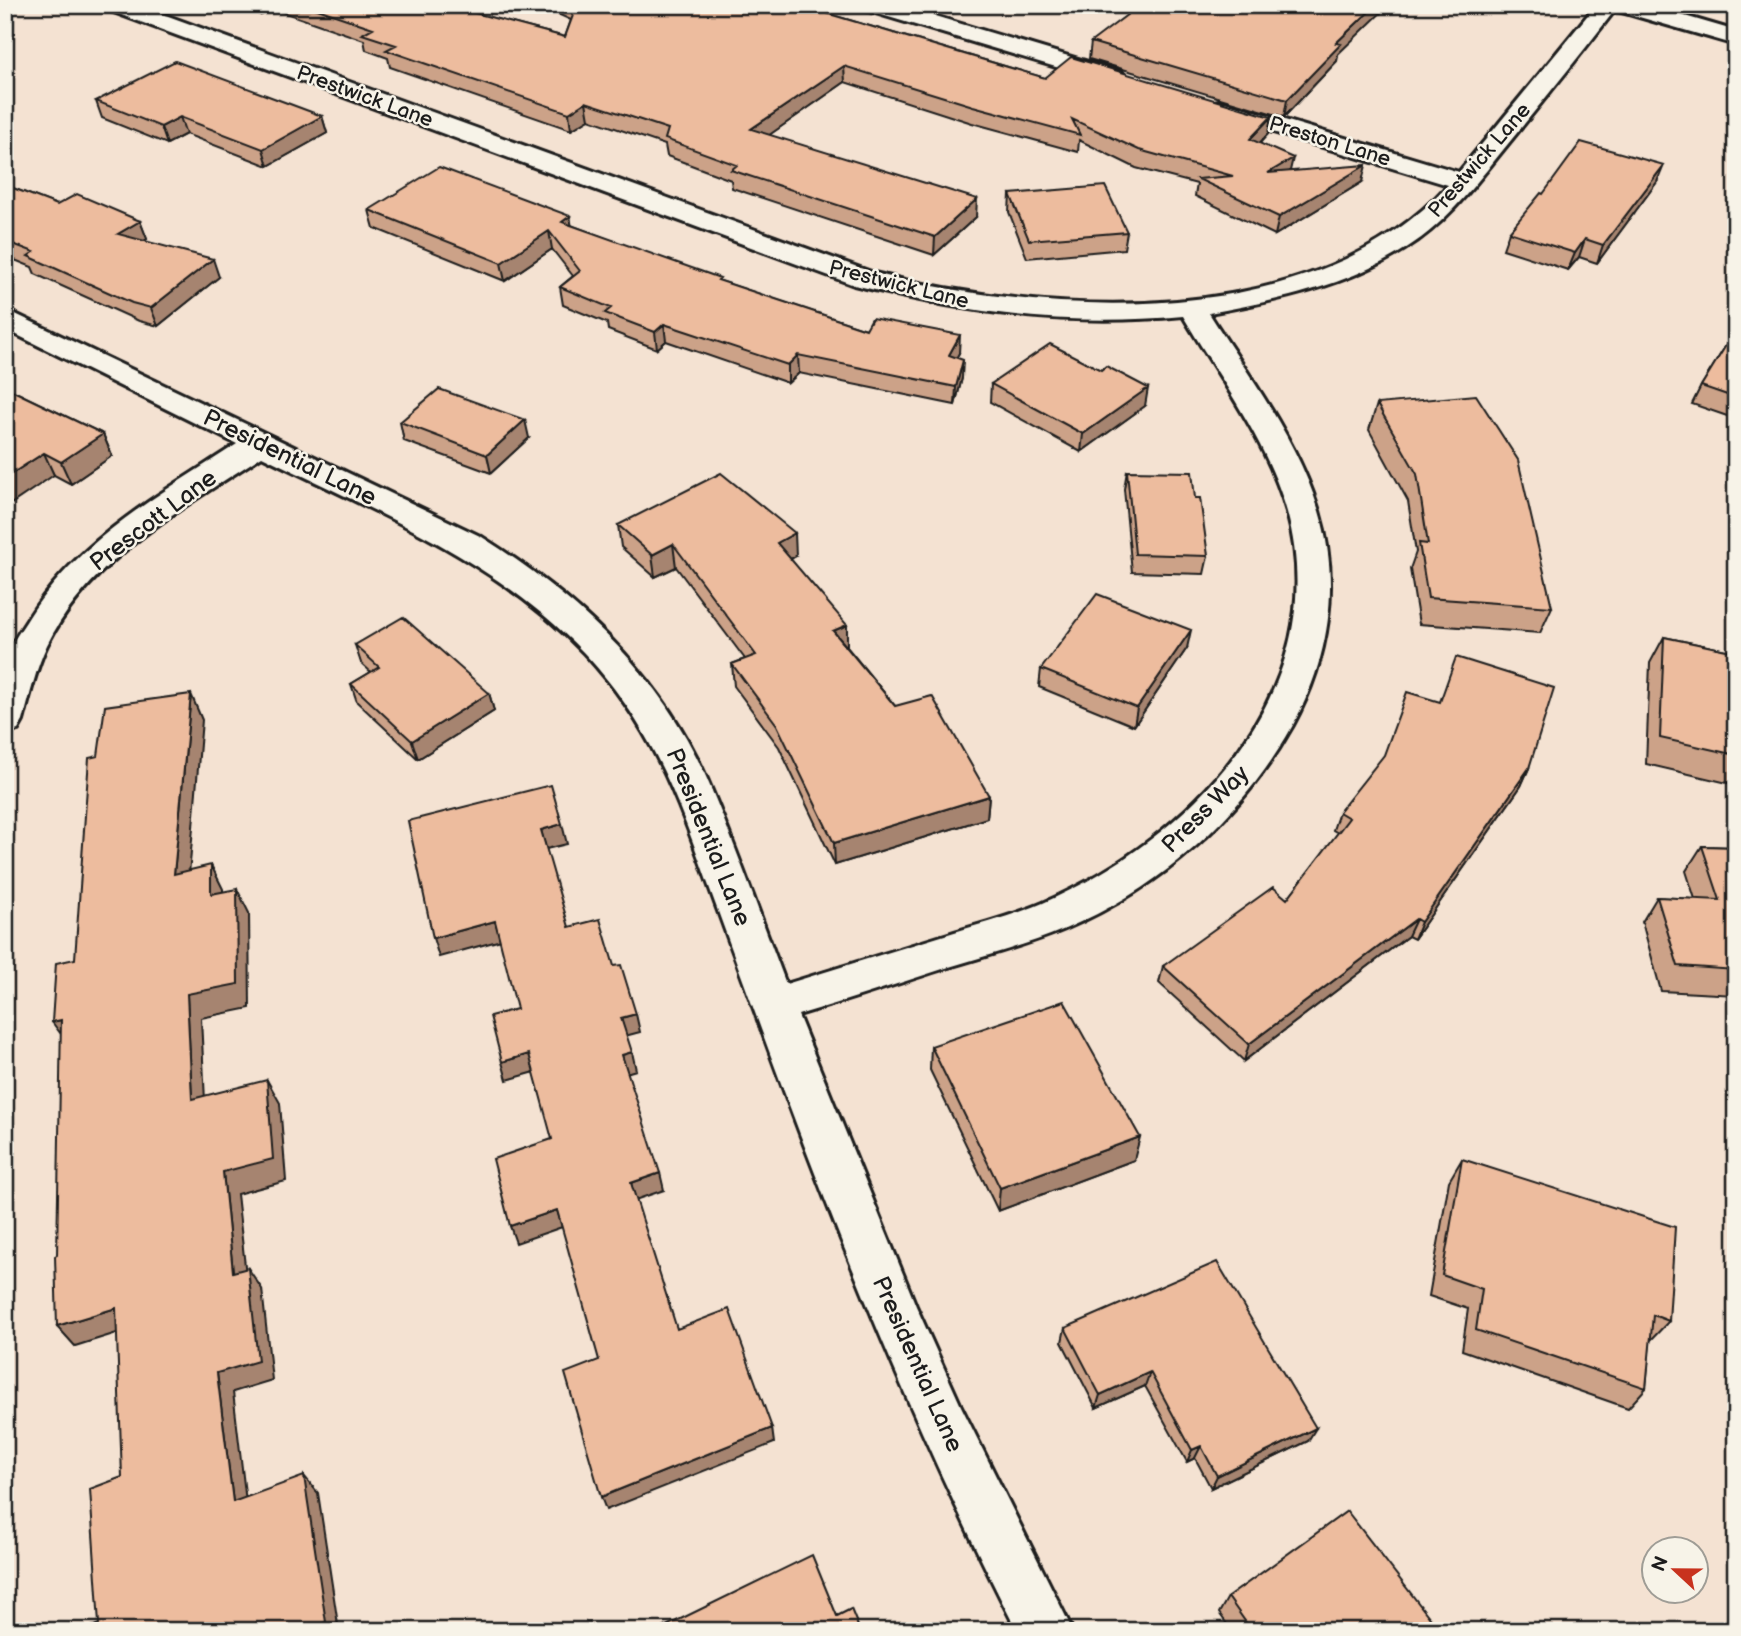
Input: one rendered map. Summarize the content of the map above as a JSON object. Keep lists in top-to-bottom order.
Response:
{
  "streets": {
    "street": [
      "Prestwick Lane",
      "Preston Lane",
      "Presidential Lane",
      "Prescott Lane",
      "Press Way"
    ]
  },
  "crossings": [
    ["Prestwick Lane", "Preston Lane"],
    ["Prestwick Lane", "Press Way"],
    ["Presidential Lane", "Prescott Lane"],
    ["Presidential Lane", "Press Way"]
  ],
  "north": "left"
}
